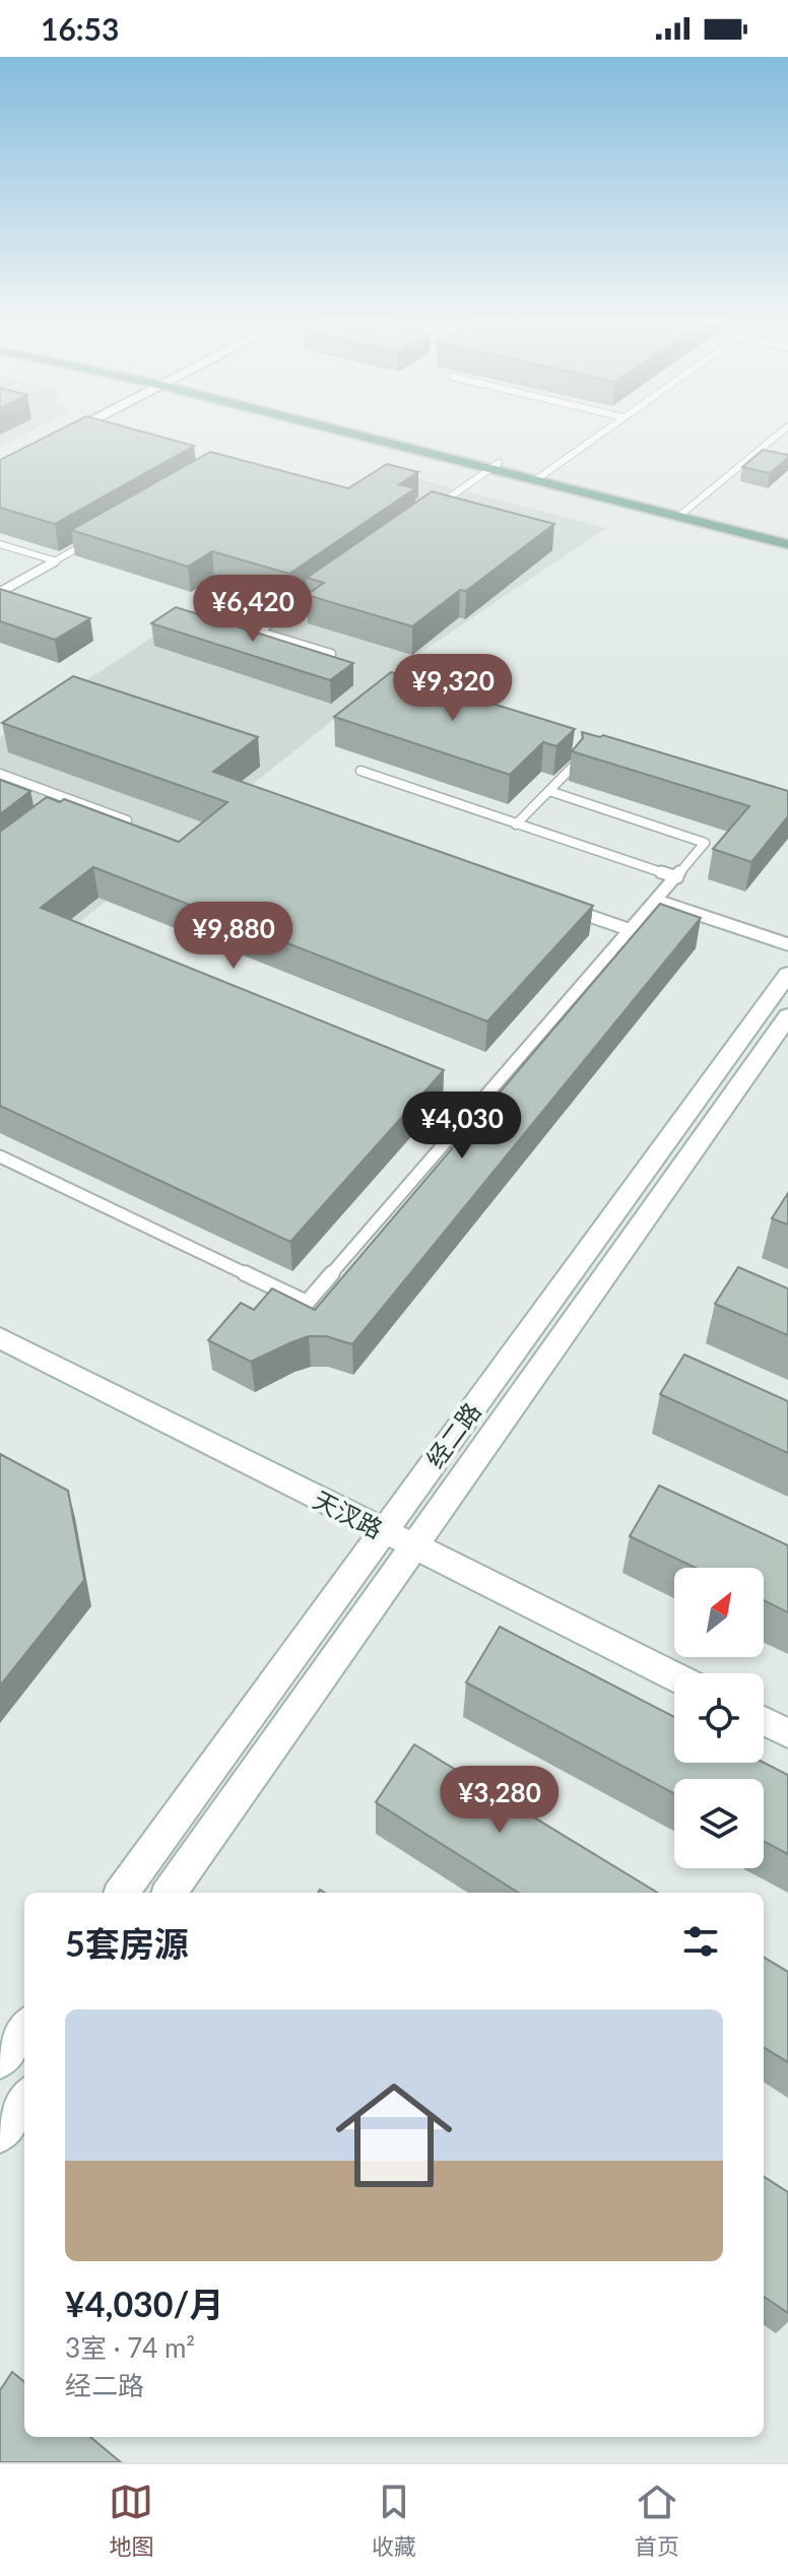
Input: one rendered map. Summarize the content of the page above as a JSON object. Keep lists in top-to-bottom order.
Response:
{
  "streets": {
    "street": ["经二路", "天汊路"]
  },
  "crossings": [
    ["经二路", "天汊路"]
  ],
  "north": "top right",
  "page": {
    "status": "16:53",
    "price": [
      "¥6,420",
      "¥9,320",
      "¥9,880",
      "¥4,030",
      "¥3,280"
    ],
    "heading": "5套房源",
    "list": [
      {
        "name": "¥4,030/月",
        "note": "3室 · 74 m² · 经二路"
      }
    ],
    "tabs": ["地图", "收藏", "首页"]
  }
}
